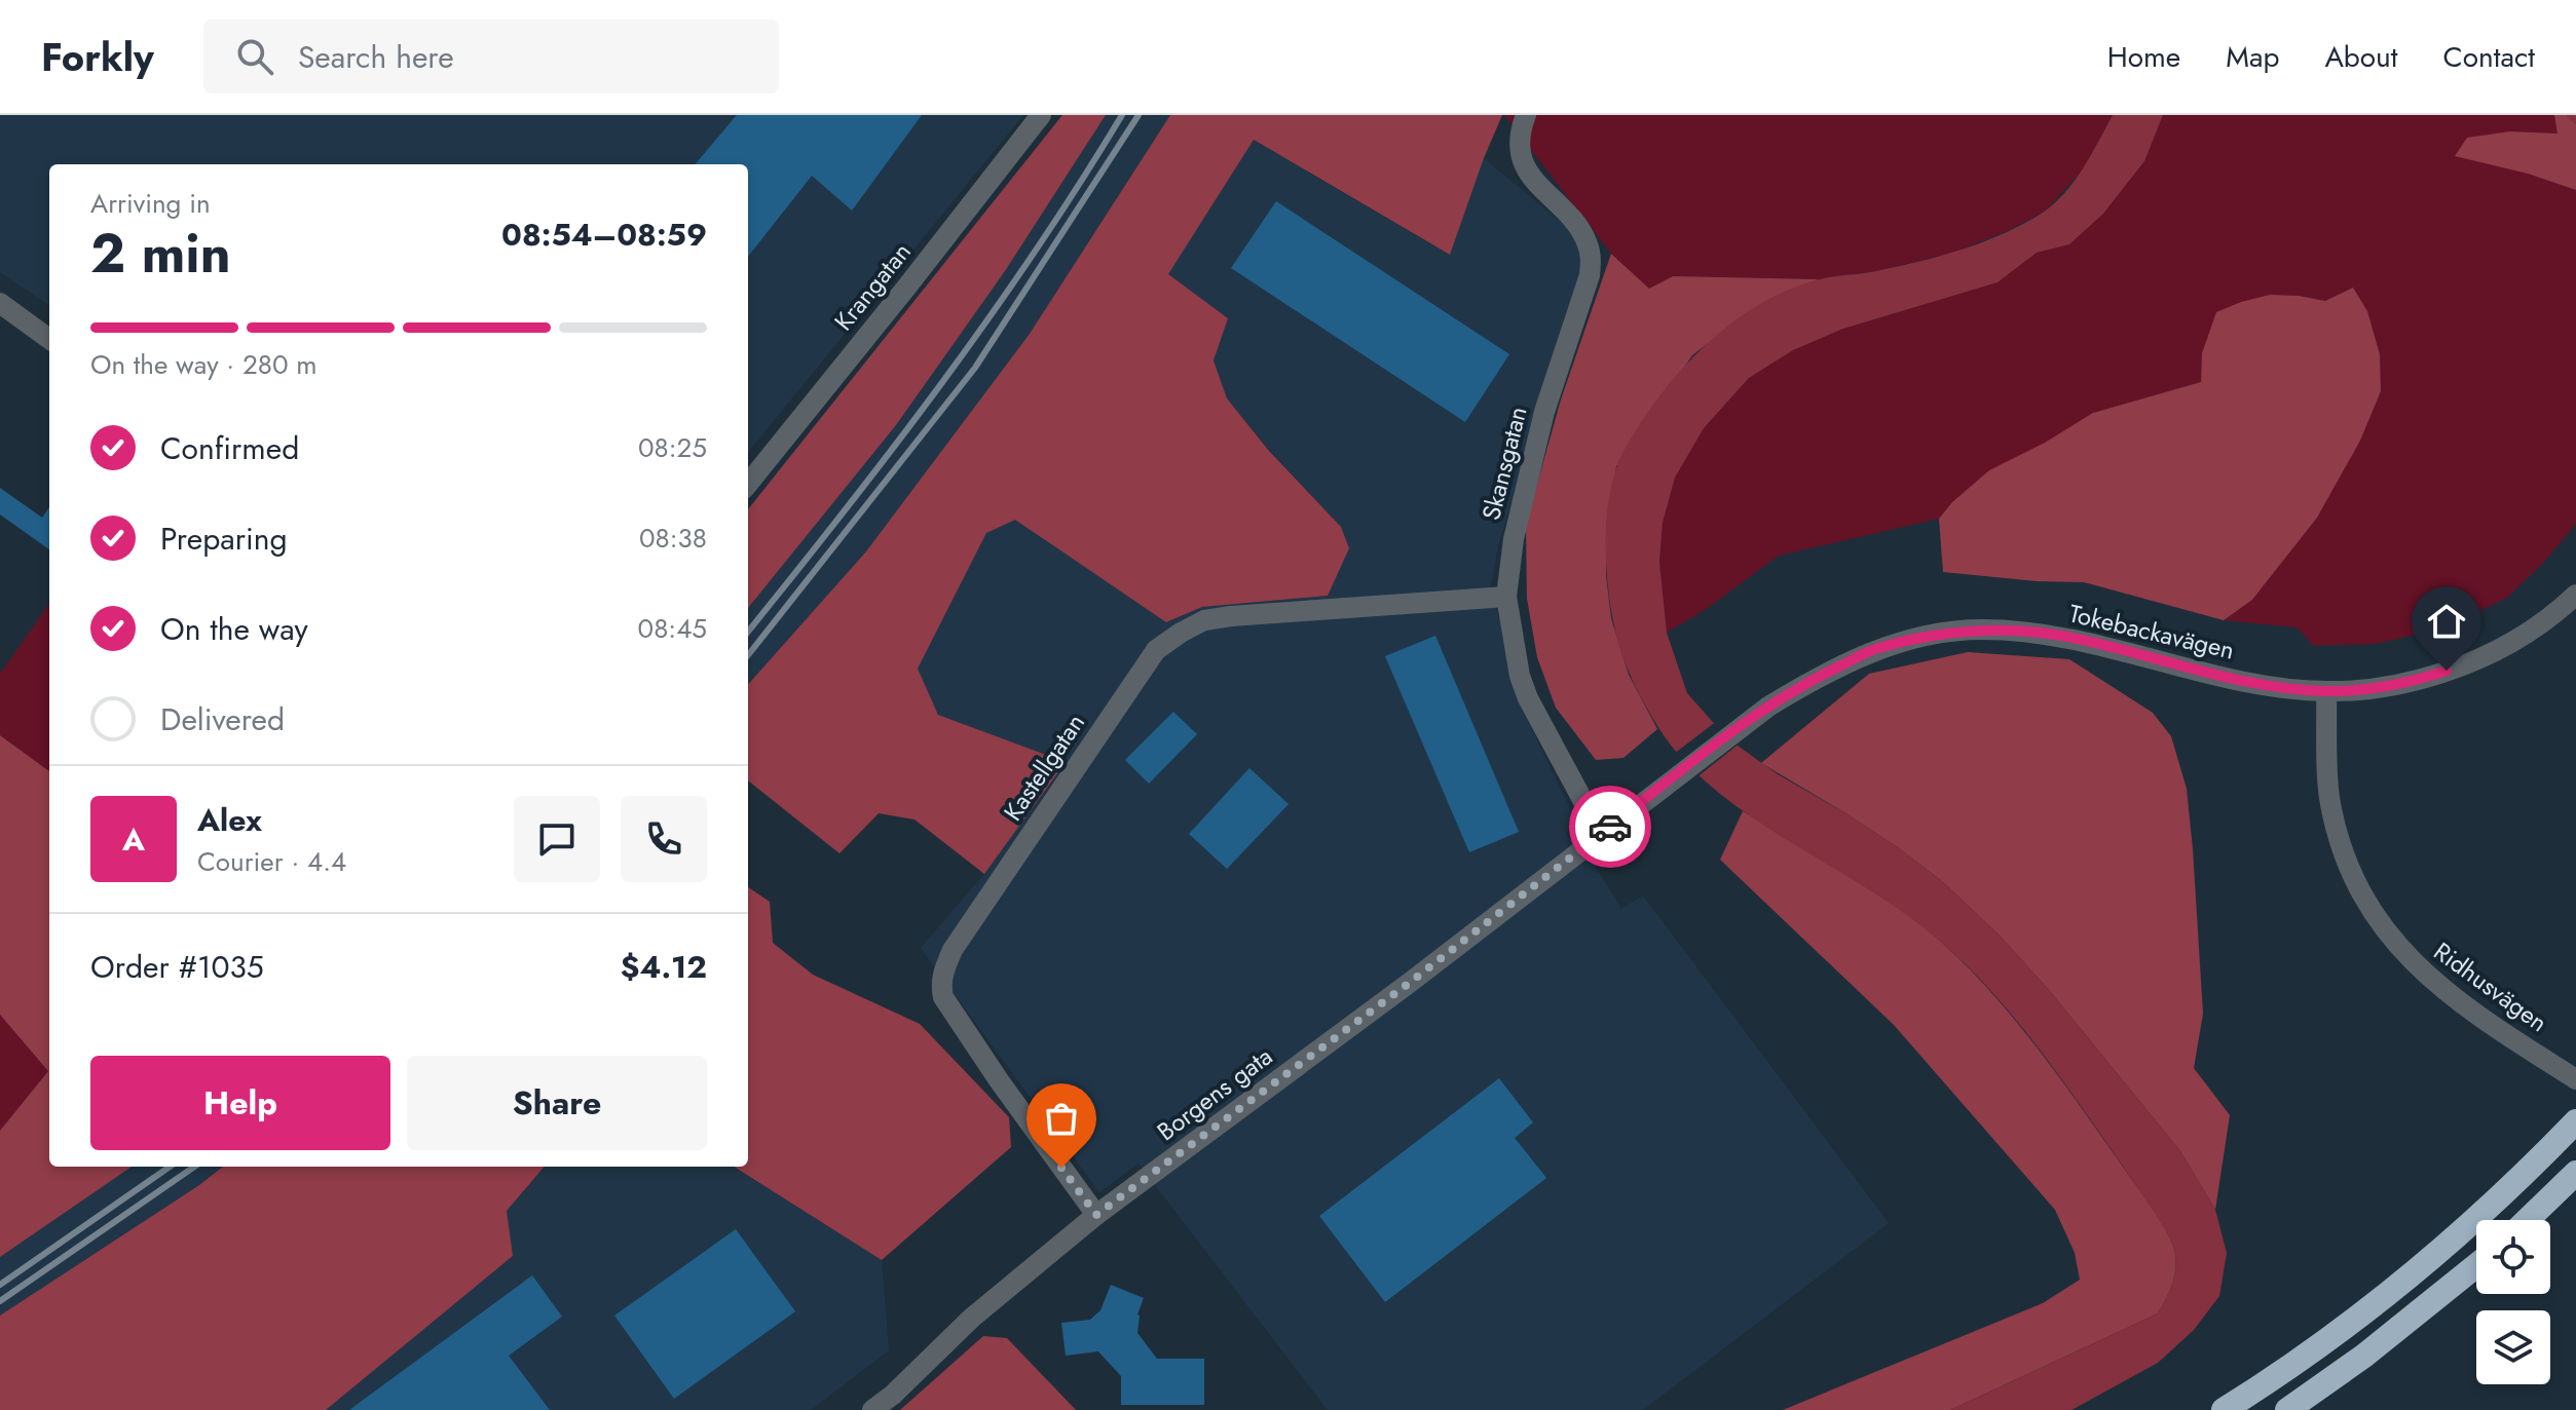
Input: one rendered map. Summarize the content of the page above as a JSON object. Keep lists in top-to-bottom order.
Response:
{
  "streets": {
    "street": [
      "Krangatan",
      "Skansgatan",
      "Tokebackavägen",
      "Kastellgatan",
      "Ridhusvägen",
      "Borgens gata"
    ]
  },
  "crossings": [
    ["Skansgatan", "Tokebackavägen"],
    ["Skansgatan", "Kastellgatan"],
    ["Skansgatan", "Borgens gata"],
    ["Tokebackavägen", "Ridhusvägen"],
    ["Tokebackavägen", "Borgens gata"],
    ["Kastellgatan", "Borgens gata"]
  ],
  "page": {
    "header": "Forkly",
    "search": "Search here",
    "nav": [
      "Home",
      "Map",
      "About",
      "Contact"
    ],
    "heading": ["2 min", "Arriving in", "08:54–08:59"],
    "panel": [
      "Alex",
      "Courier · 4.4",
      "Order #1035",
      "$4.12"
    ],
    "bar": "On the way · 280 m",
    "list": [
      ["Confirmed", "08:25"],
      ["Preparing", "08:38"],
      ["On the way", "08:45"],
      "Delivered"
    ],
    "round": "A",
    "buttons": ["Help", "Share"]
  }
}
